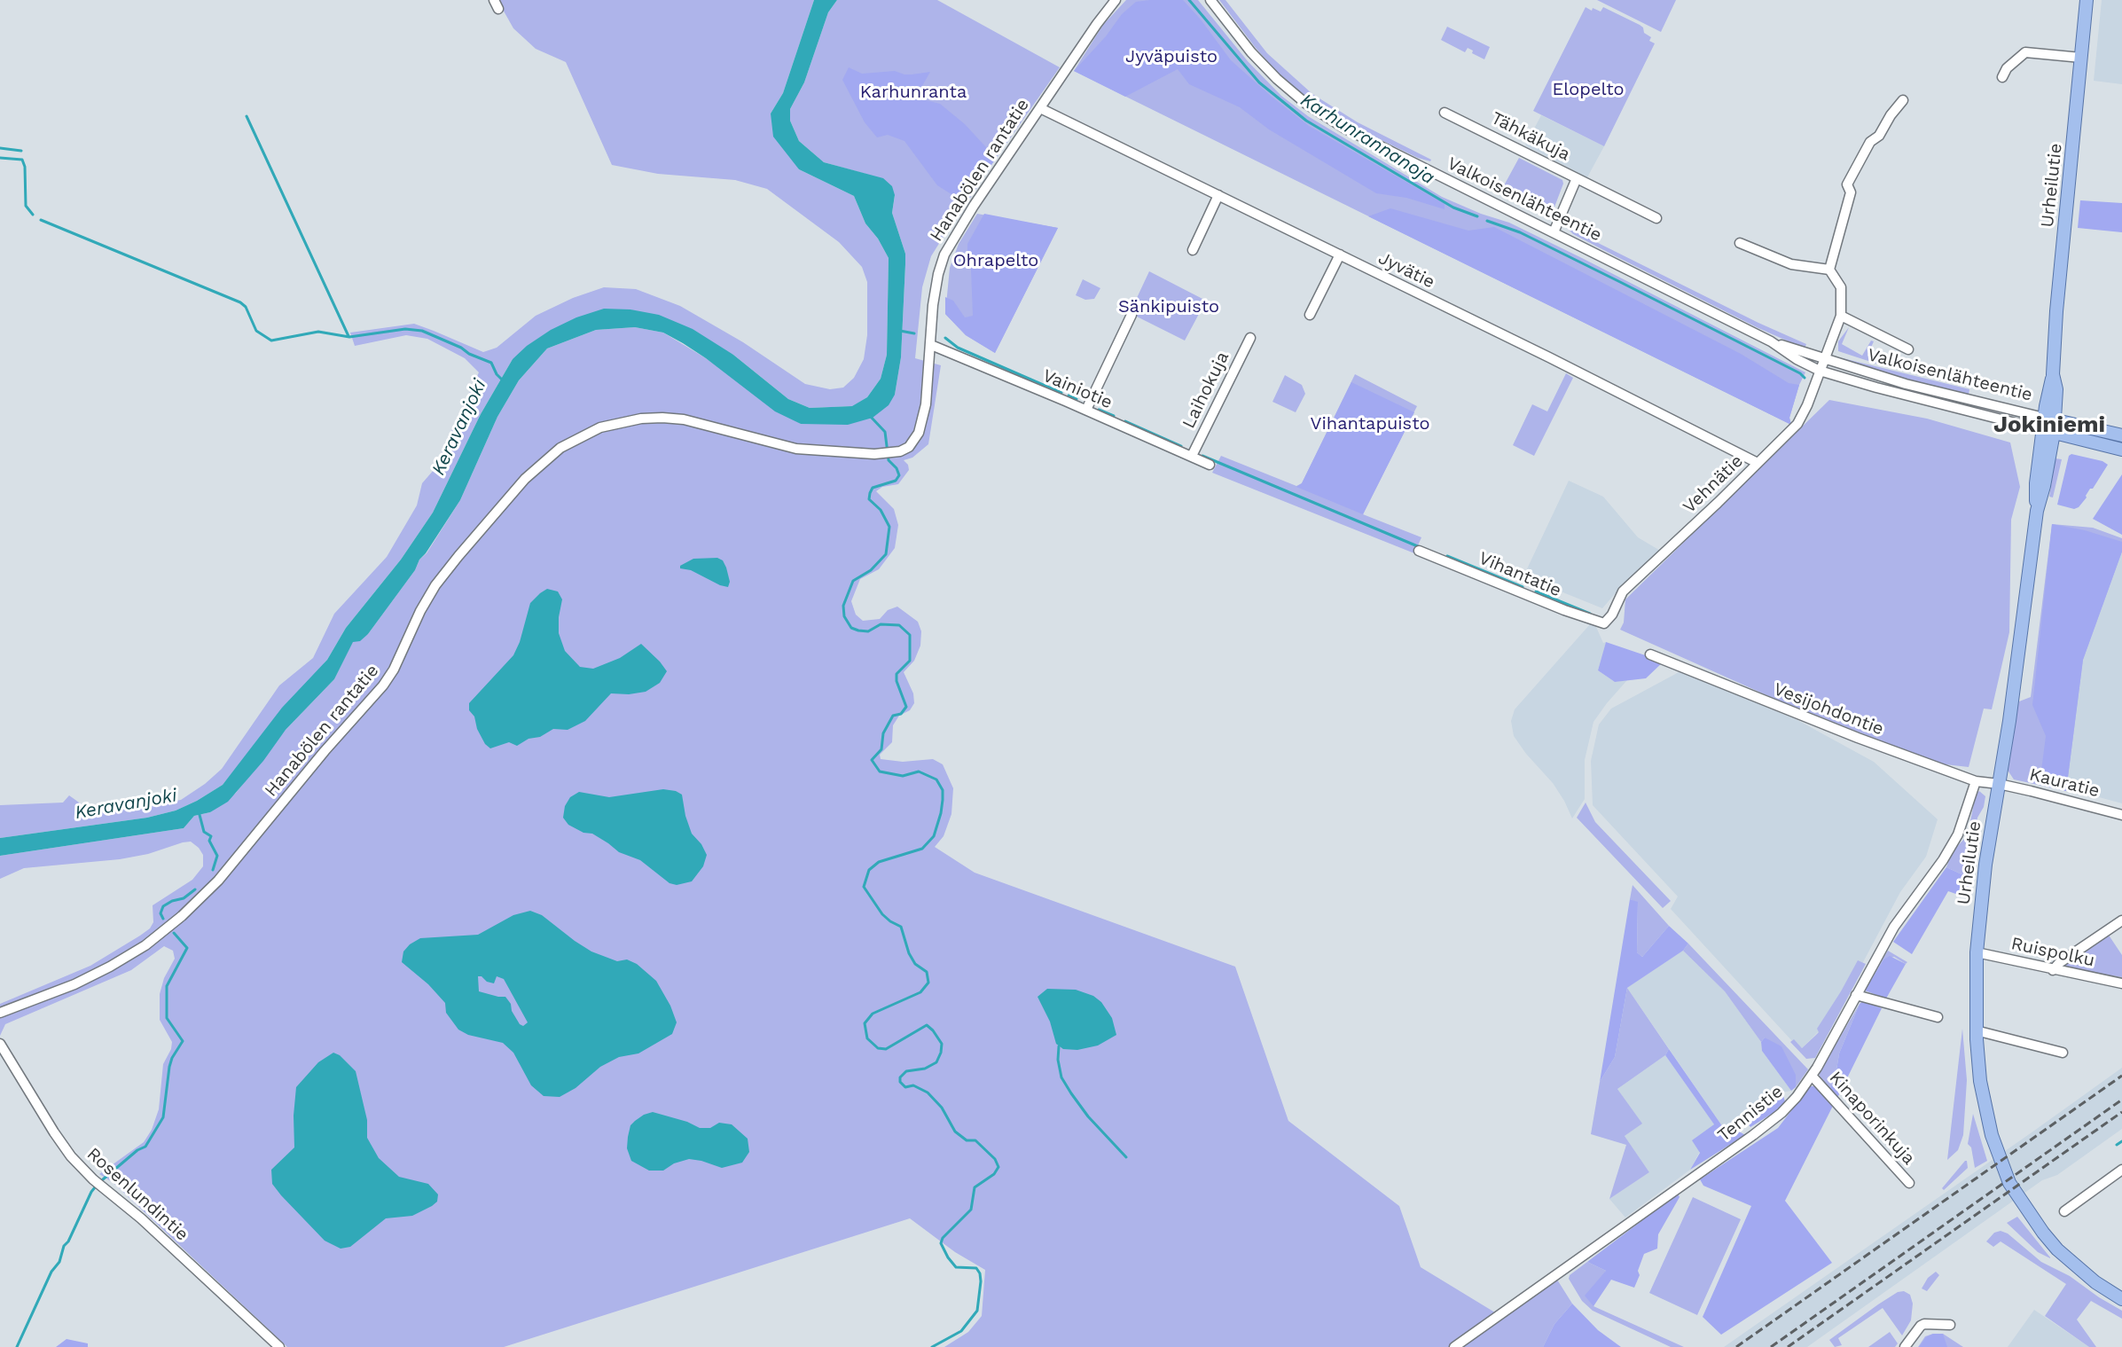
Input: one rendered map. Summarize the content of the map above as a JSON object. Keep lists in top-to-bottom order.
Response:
{
  "streets": {
    "main road": ["Urheilutie", "Valkoisenlähteentie"],
    "street": [
      "Tähkäkuja",
      "Hanabölen rantatie",
      "Jyvätie",
      "Vainiotie",
      "Laihokuja",
      "Vehnätie",
      "Vihantatie",
      "Vesijohdontie",
      "Kauratie",
      "Ruispolku",
      "Tennistie",
      "Kinaporinkuja",
      "Rosenlundintie"
    ]
  },
  "crossings": [
    ["Tähkäkuja", "Valkoisenlähteentie"],
    ["Hanabölen rantatie", "Jyvätie"],
    ["Hanabölen rantatie", "Vainiotie"],
    ["Urheilutie", "Valkoisenlähteentie"],
    ["Urheilutie", "Vesijohdontie"],
    ["Urheilutie", "Kauratie"],
    ["Urheilutie", "Ruispolku"],
    ["Valkoisenlähteentie", "Vehnätie"],
    ["Jyvätie", "Vehnätie"],
    ["Vainiotie", "Laihokuja"],
    ["Vehnätie", "Vihantatie"],
    ["Vesijohdontie", "Kauratie"],
    ["Vesijohdontie", "Tennistie"],
    ["Tennistie", "Kinaporinkuja"]
  ],
  "districts": ["Jokiniemi"],
  "water": ["Karhunrannanoja", "Keravanjoki"],
  "parks": [
    "Jyväpuisto",
    "Elopelto",
    "Karhunranta",
    "Ohrapelto",
    "Sänkipuisto",
    "Vihantapuisto"
  ]
}
